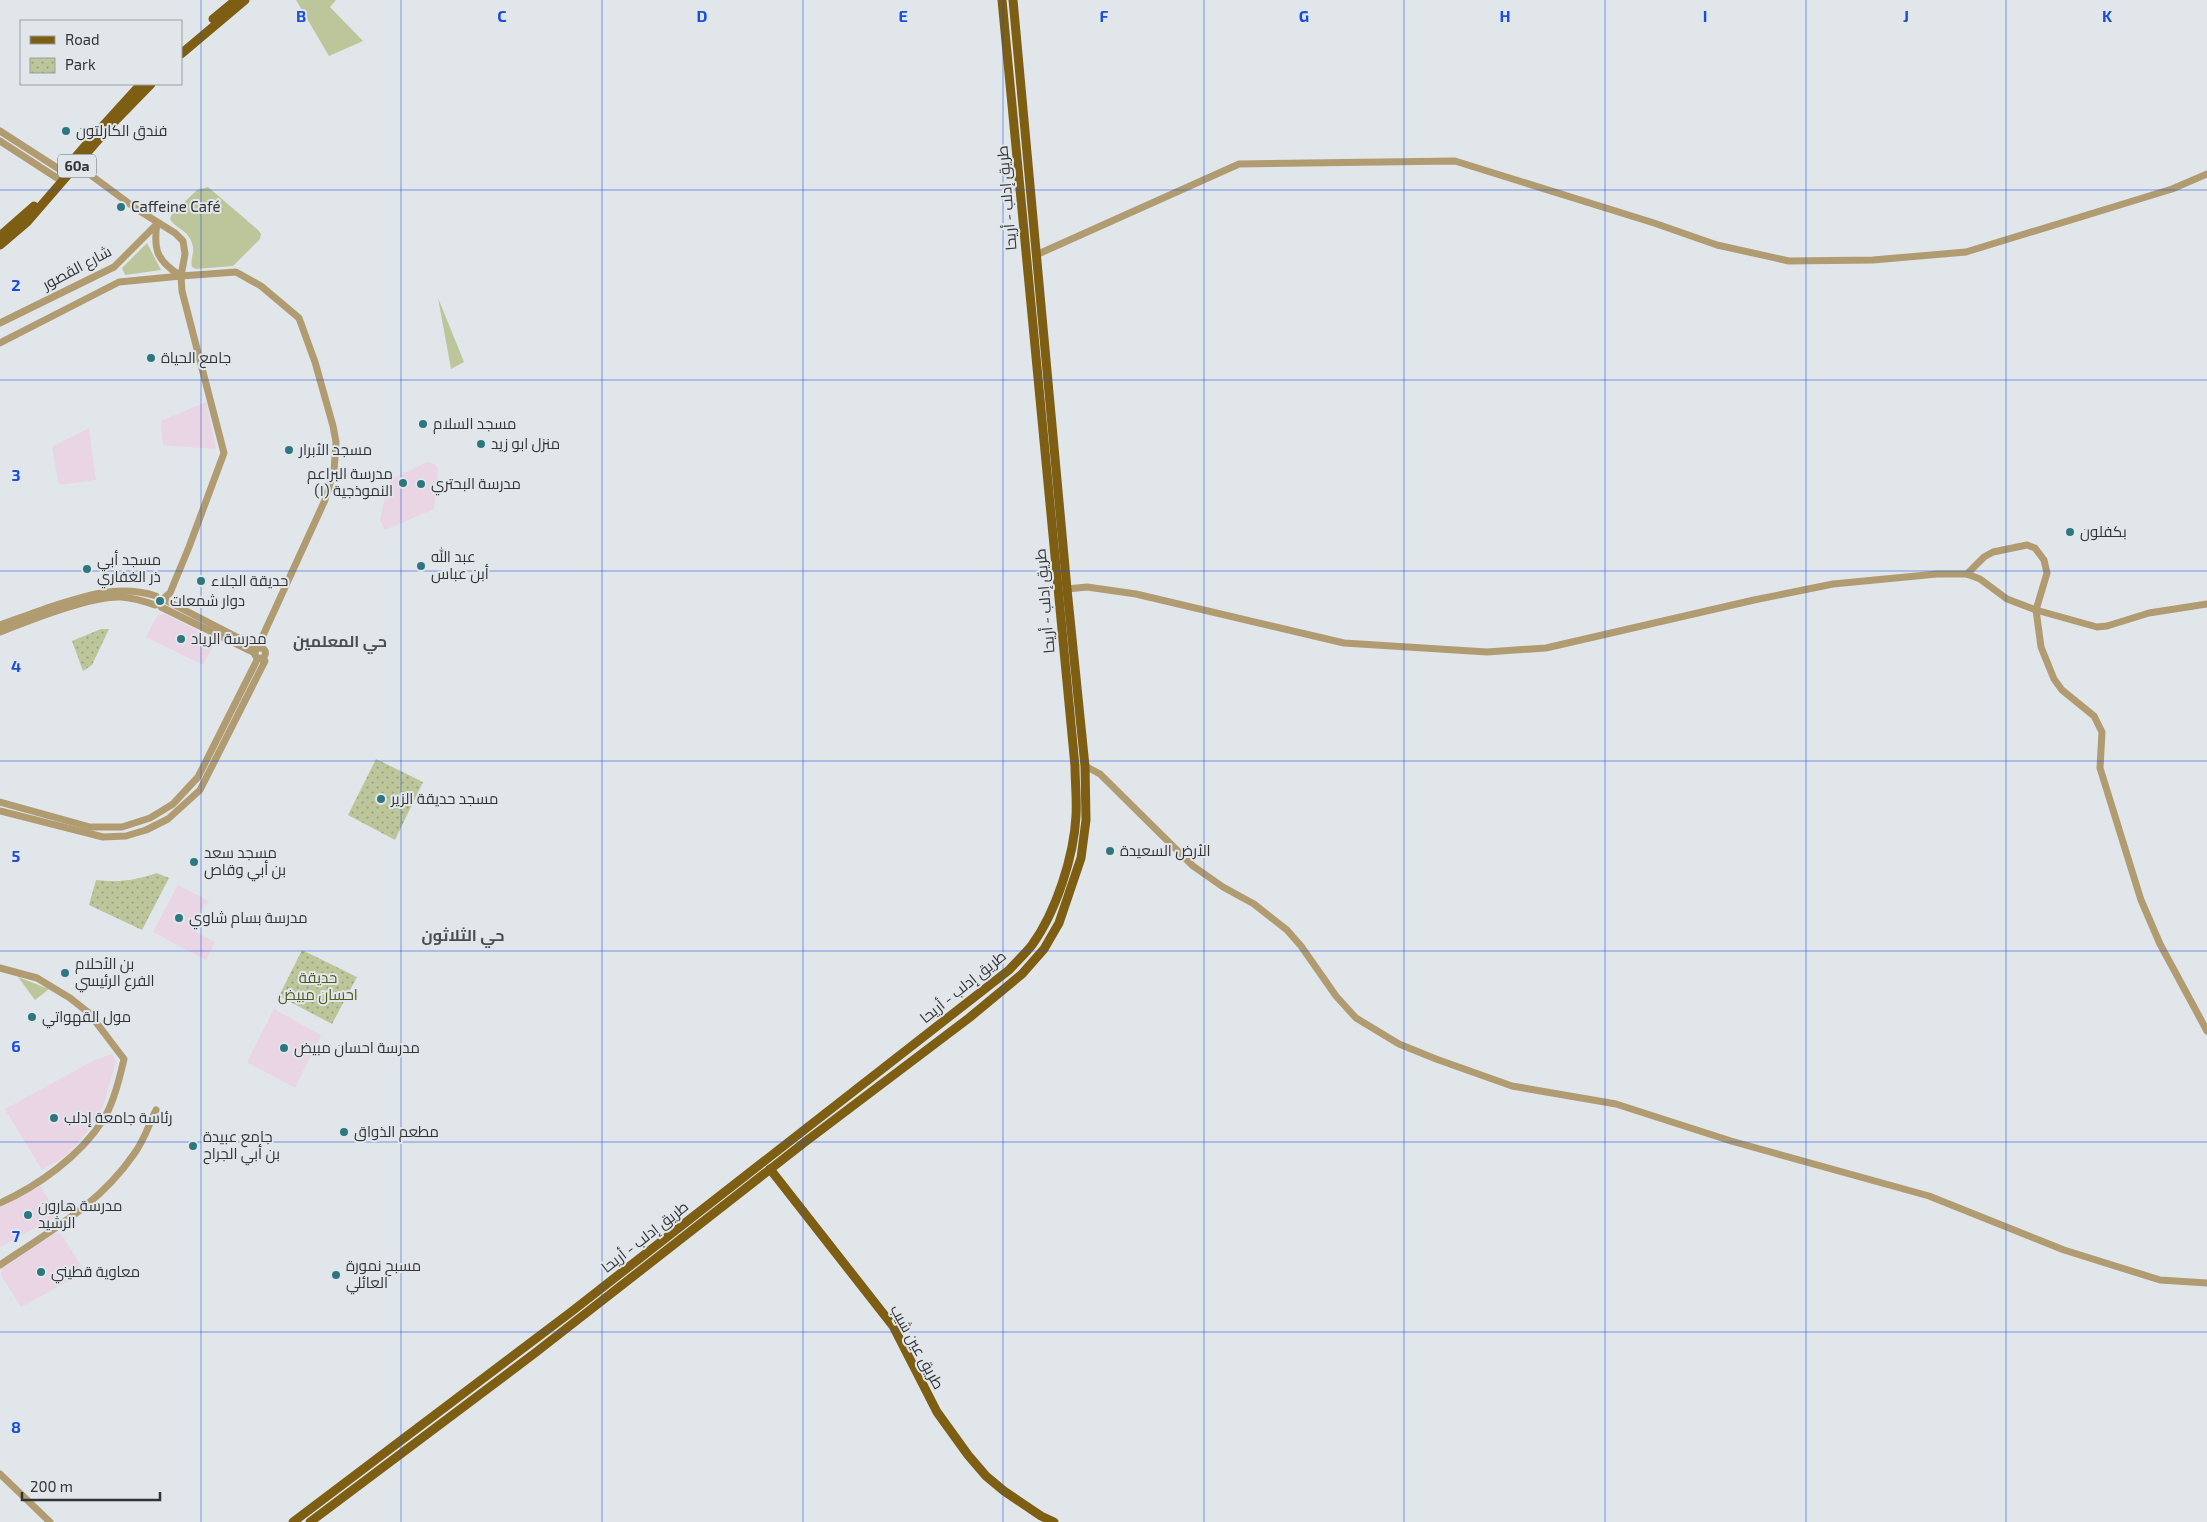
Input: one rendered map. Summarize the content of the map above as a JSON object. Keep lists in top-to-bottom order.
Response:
{
  "streets": {
    "main road": ["60a", "طريق إدلب - أريحا", "طريق عين شيب"],
    "street": ["شارع القصور"]
  },
  "crossings": [
    ["طريق إدلب - أريحا", "طريق عين شيب"]
  ],
  "districts": ["حي المعلمين", "حي الثلاثون"],
  "parks": ["حديقة احسان مبيض"],
  "places": [
    "فندق الكارلتون",
    "Caffeine Café",
    "جامع الحياة",
    "مسجد السلام",
    "منزل ابو زيد",
    "مسجد الأبرار",
    "مدرسة البراعم النموذجية (١)",
    "مدرسة البحتري",
    "بكفلون",
    "عبد الله أبن عباس",
    "مسجد أبي ذر الغفاري",
    "حديقة الجلاء",
    "دوار شمعات",
    "مدرسة الرياد",
    "مسجد حديقة الزير",
    "الأرض السعيدة",
    "مسجد سعد بن أبي وقاص",
    "مدرسة بسام شاوي",
    "بن الأحلام الفرع الرئيسي",
    "مول القهواتي",
    "مدرسة احسان مبيض",
    "رئاسة جامعة إدلب",
    "مطعم الذواق",
    "جامع عبيدة بن أبي الجراح",
    "مدرسة هارون الرشيد",
    "معاوية قطيني",
    "مسبح نمورة العائلي"
  ],
  "legend": ["Road", "Park"],
  "scale_bar": "200 m",
  "grid": {
    "columns": [
      "B",
      "C",
      "D",
      "E",
      "F",
      "G",
      "H",
      "I",
      "J",
      "K"
    ],
    "rows": [
      "2",
      "3",
      "4",
      "5",
      "6",
      "7",
      "8"
    ]
  }
}
